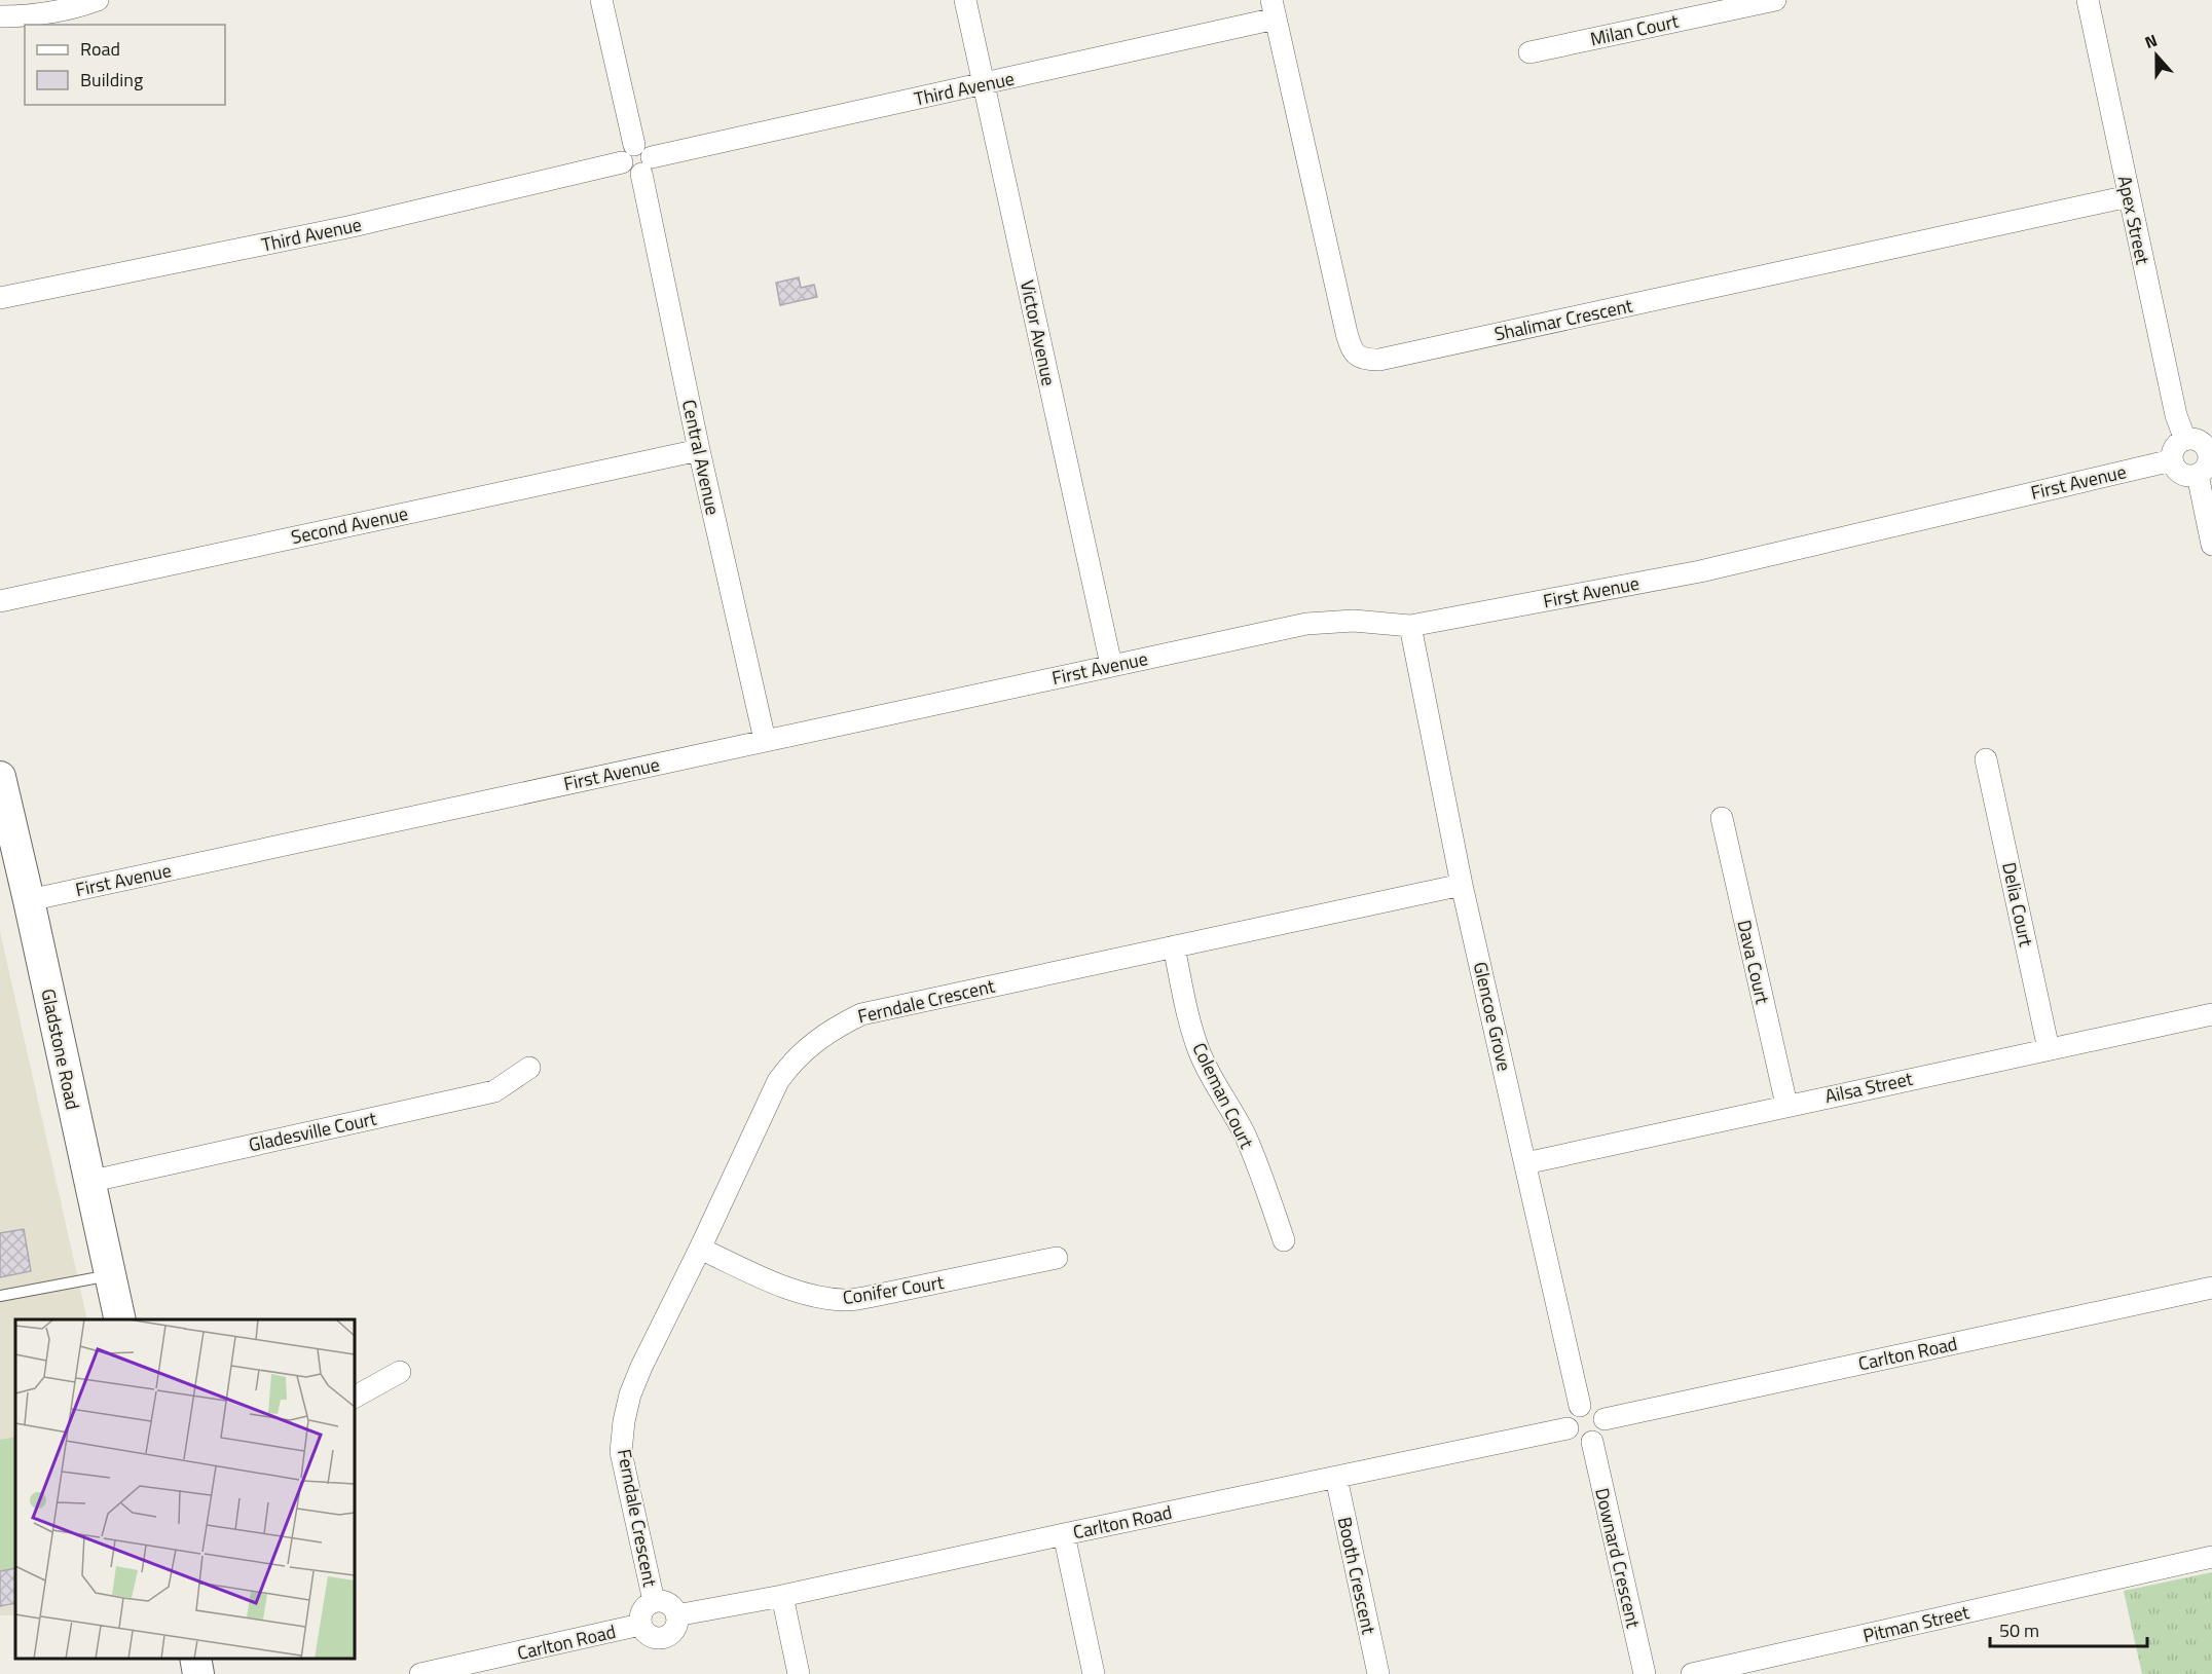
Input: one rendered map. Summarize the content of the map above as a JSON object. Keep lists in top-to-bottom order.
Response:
{
  "streets": {
    "main road": ["Gladstone Road"],
    "street": [
      "Milan Court",
      "Third Avenue",
      "Apex Street",
      "Shalimar Crescent",
      "Victor Avenue",
      "Central Avenue",
      "First Avenue",
      "Second Avenue",
      "Delia Court",
      "Dava Court",
      "Ferndale Crescent",
      "Glencoe Grove",
      "Ailsa Street",
      "Coleman Court",
      "Gladesville Court",
      "Conifer Court",
      "Carlton Road",
      "Downard Crescent",
      "Booth Crescent",
      "Pitman Street"
    ]
  },
  "crossings": [
    ["Third Avenue", "Shalimar Crescent"],
    ["Third Avenue", "Victor Avenue"],
    ["Third Avenue", "Central Avenue"],
    ["Apex Street", "Shalimar Crescent"],
    ["Apex Street", "First Avenue"],
    ["Victor Avenue", "First Avenue"],
    ["Central Avenue", "First Avenue"],
    ["Central Avenue", "Second Avenue"],
    ["First Avenue", "Glencoe Grove"],
    ["First Avenue", "Gladstone Road"],
    ["Delia Court", "Ailsa Street"],
    ["Dava Court", "Ailsa Street"],
    ["Ferndale Crescent", "Glencoe Grove"],
    ["Ferndale Crescent", "Coleman Court"],
    ["Ferndale Crescent", "Conifer Court"],
    ["Ferndale Crescent", "Carlton Road"],
    ["Glencoe Grove", "Ailsa Street"],
    ["Glencoe Grove", "Carlton Road"],
    ["Glencoe Grove", "Downard Crescent"],
    ["Gladstone Road", "Gladesville Court"],
    ["Carlton Road", "Downard Crescent"],
    ["Carlton Road", "Booth Crescent"]
  ],
  "legend": ["Road", "Building"],
  "scale_bar": "50 m",
  "north": "top"
}
